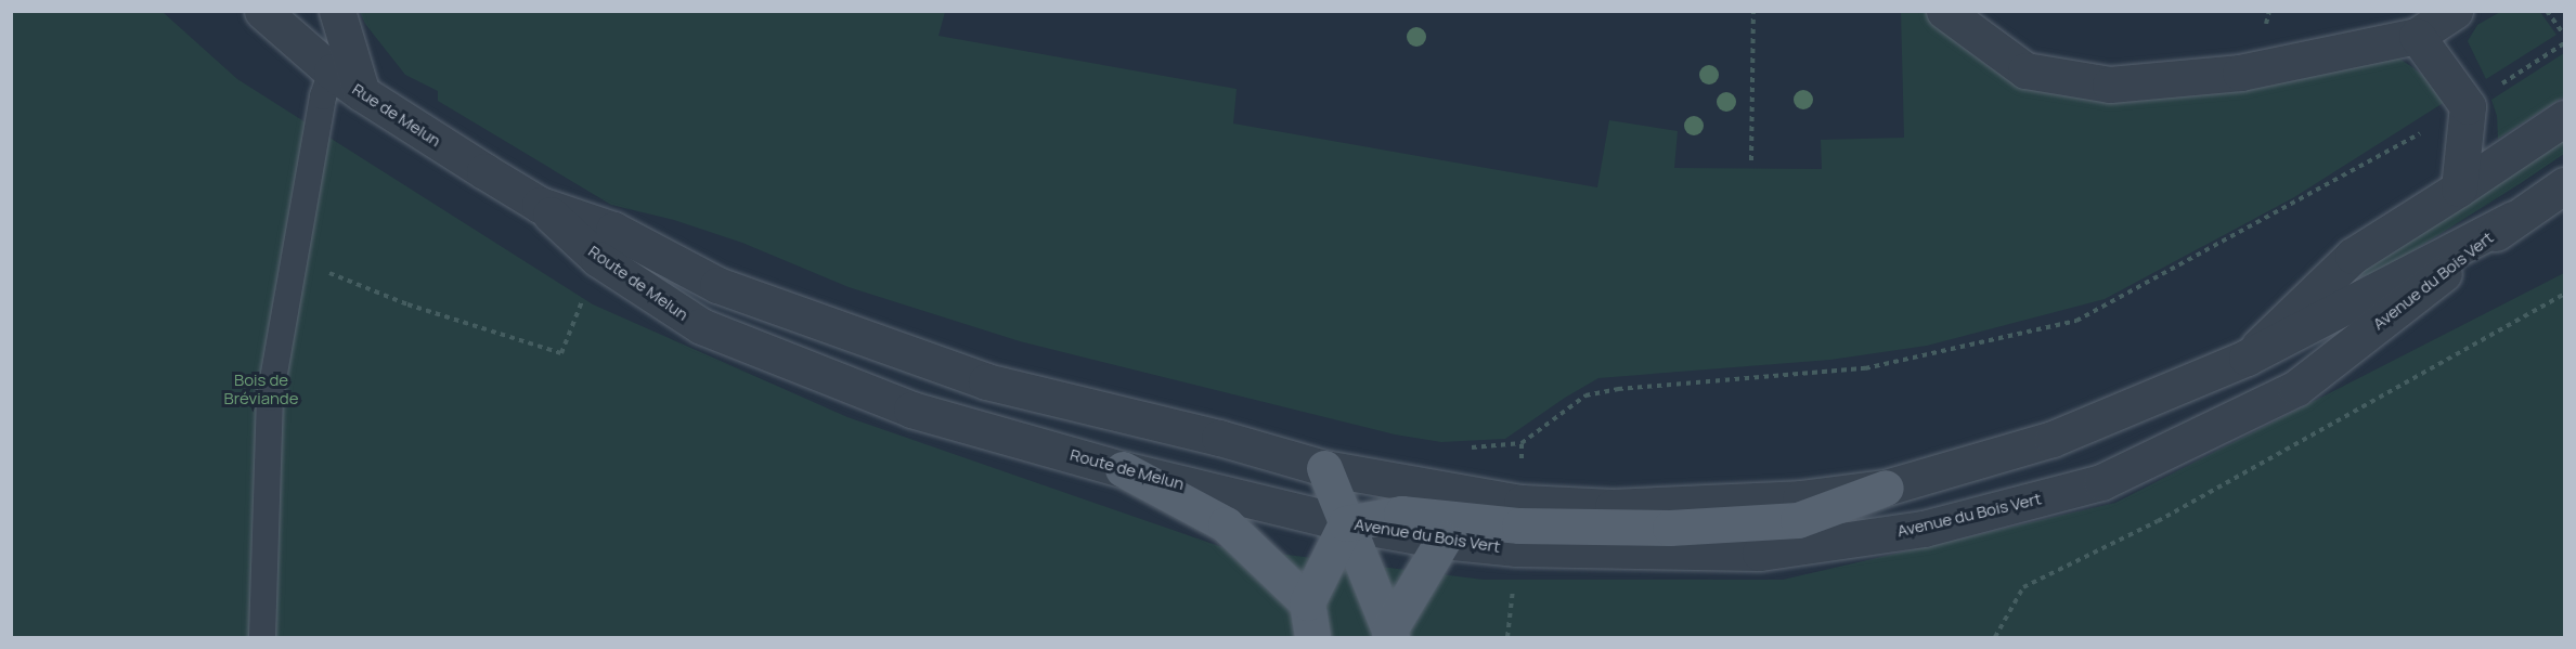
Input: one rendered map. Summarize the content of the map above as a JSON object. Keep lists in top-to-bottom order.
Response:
{
  "streets": {
    "street": ["Rue de Melun", "Avenue du Bois Vert", "Route de Melun"]
  },
  "crossings": [
    ["Rue de Melun", "Route de Melun"],
    ["Avenue du Bois Vert", "Route de Melun"]
  ],
  "parks": ["Bois de Bréviande"]
}
